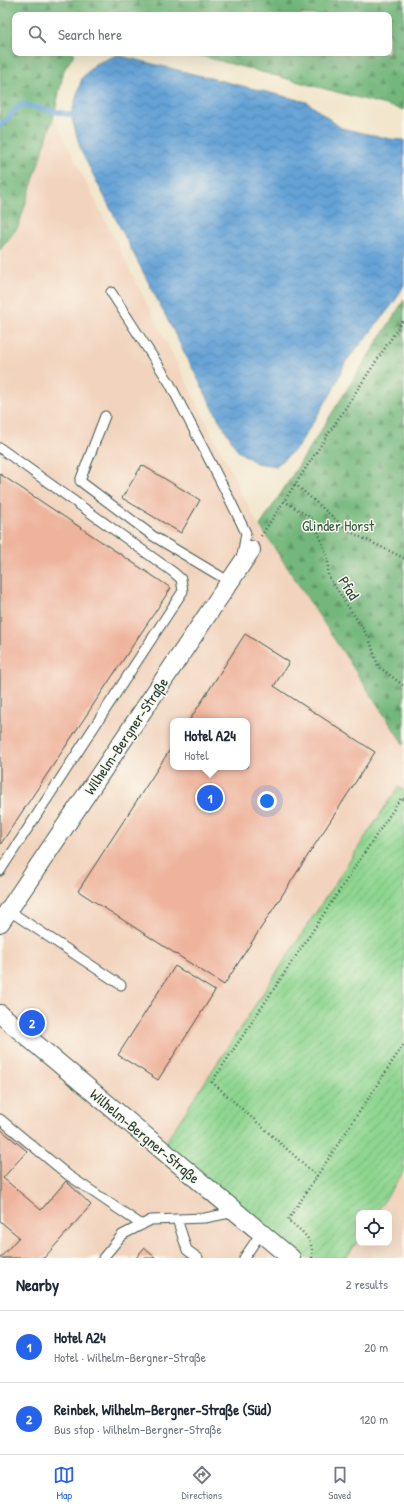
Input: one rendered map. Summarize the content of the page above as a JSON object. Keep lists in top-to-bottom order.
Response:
{
  "streets": {
    "street": ["Wilhelm-Bergner-Straße"],
    "path": ["Pfad"]
  },
  "parks": ["Glinder Horst"],
  "page": {
    "search": "Search here",
    "popup": ["Hotel A24", "Hotel"],
    "pins": ["1", "2"],
    "heading": ["Nearby", "2 results"],
    "list": [
      {
        "mark": "1",
        "name": "Hotel A24",
        "note": "Hotel · Wilhelm-Bergner-Straße",
        "value": "20 m"
      },
      {
        "mark": "2",
        "name": "Reinbek, Wilhelm-Bergner-Straße (Süd)",
        "note": "Bus stop · Wilhelm-Bergner-Straße",
        "value": "120 m"
      }
    ],
    "nav": ["Map", "Directions", "Saved"]
  }
}
